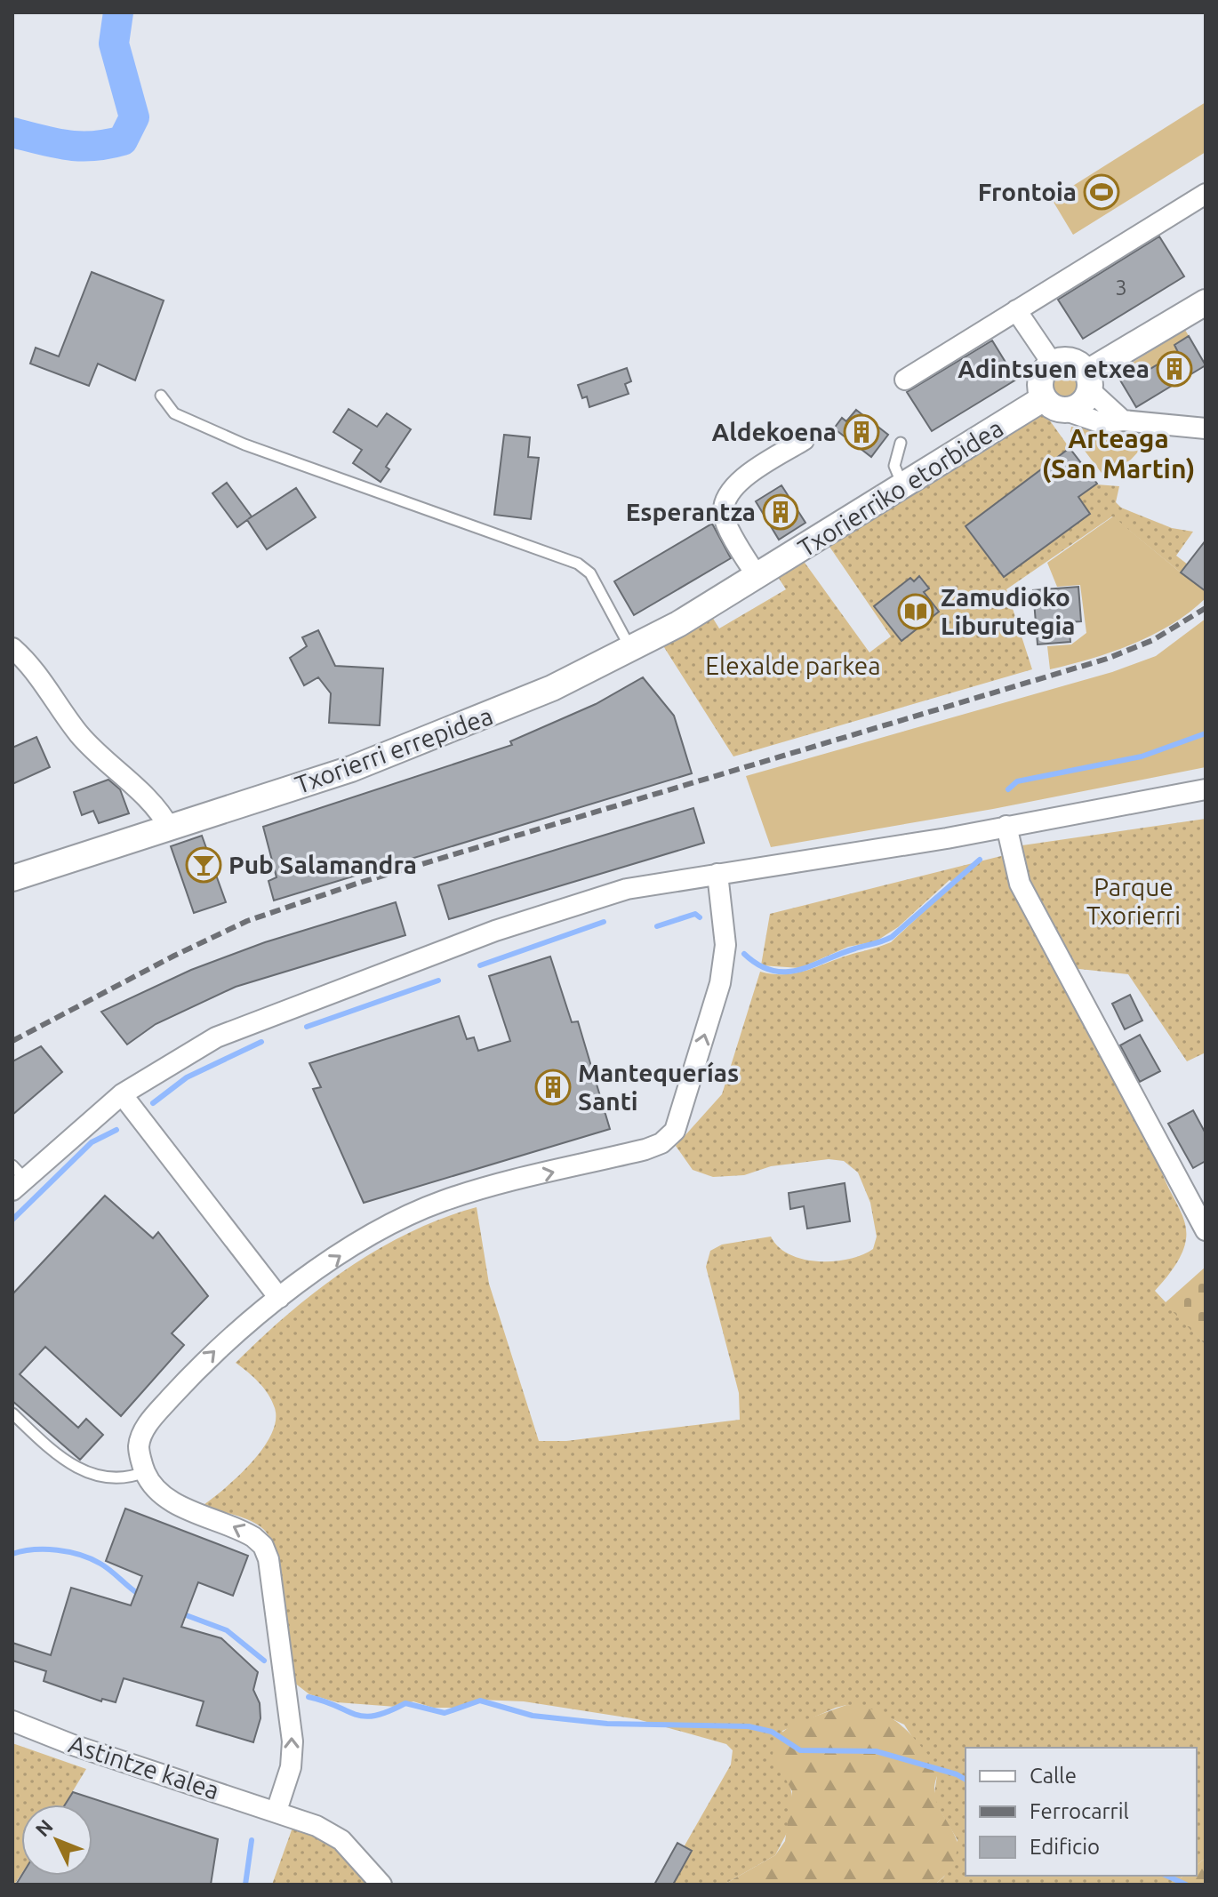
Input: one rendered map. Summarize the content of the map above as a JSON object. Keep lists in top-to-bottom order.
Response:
{
  "streets": {
    "street": ["Txorierriko etorbidea", "Txorierri errepidea", "Astintze kalea"]
  },
  "crossings": [
    ["Txorierriko etorbidea", "Txorierri errepidea"]
  ],
  "districts": ["Arteaga (San Martin)"],
  "parks": ["Elexalde parkea", "Parque Txorierri"],
  "places": {
    "sports": ["Frontoia"],
    "building": [
      "Adintsuen etxea",
      "Aldekoena",
      "Esperantza",
      "Mantequerías Santi"
    ],
    "library": ["Zamudioko Liburutegia"],
    "bar": ["Pub Salamandra"]
  },
  "house_numbers": ["3"],
  "legend": ["Calle", "Ferrocarril", "Edificio"],
  "north": "top left"
}
